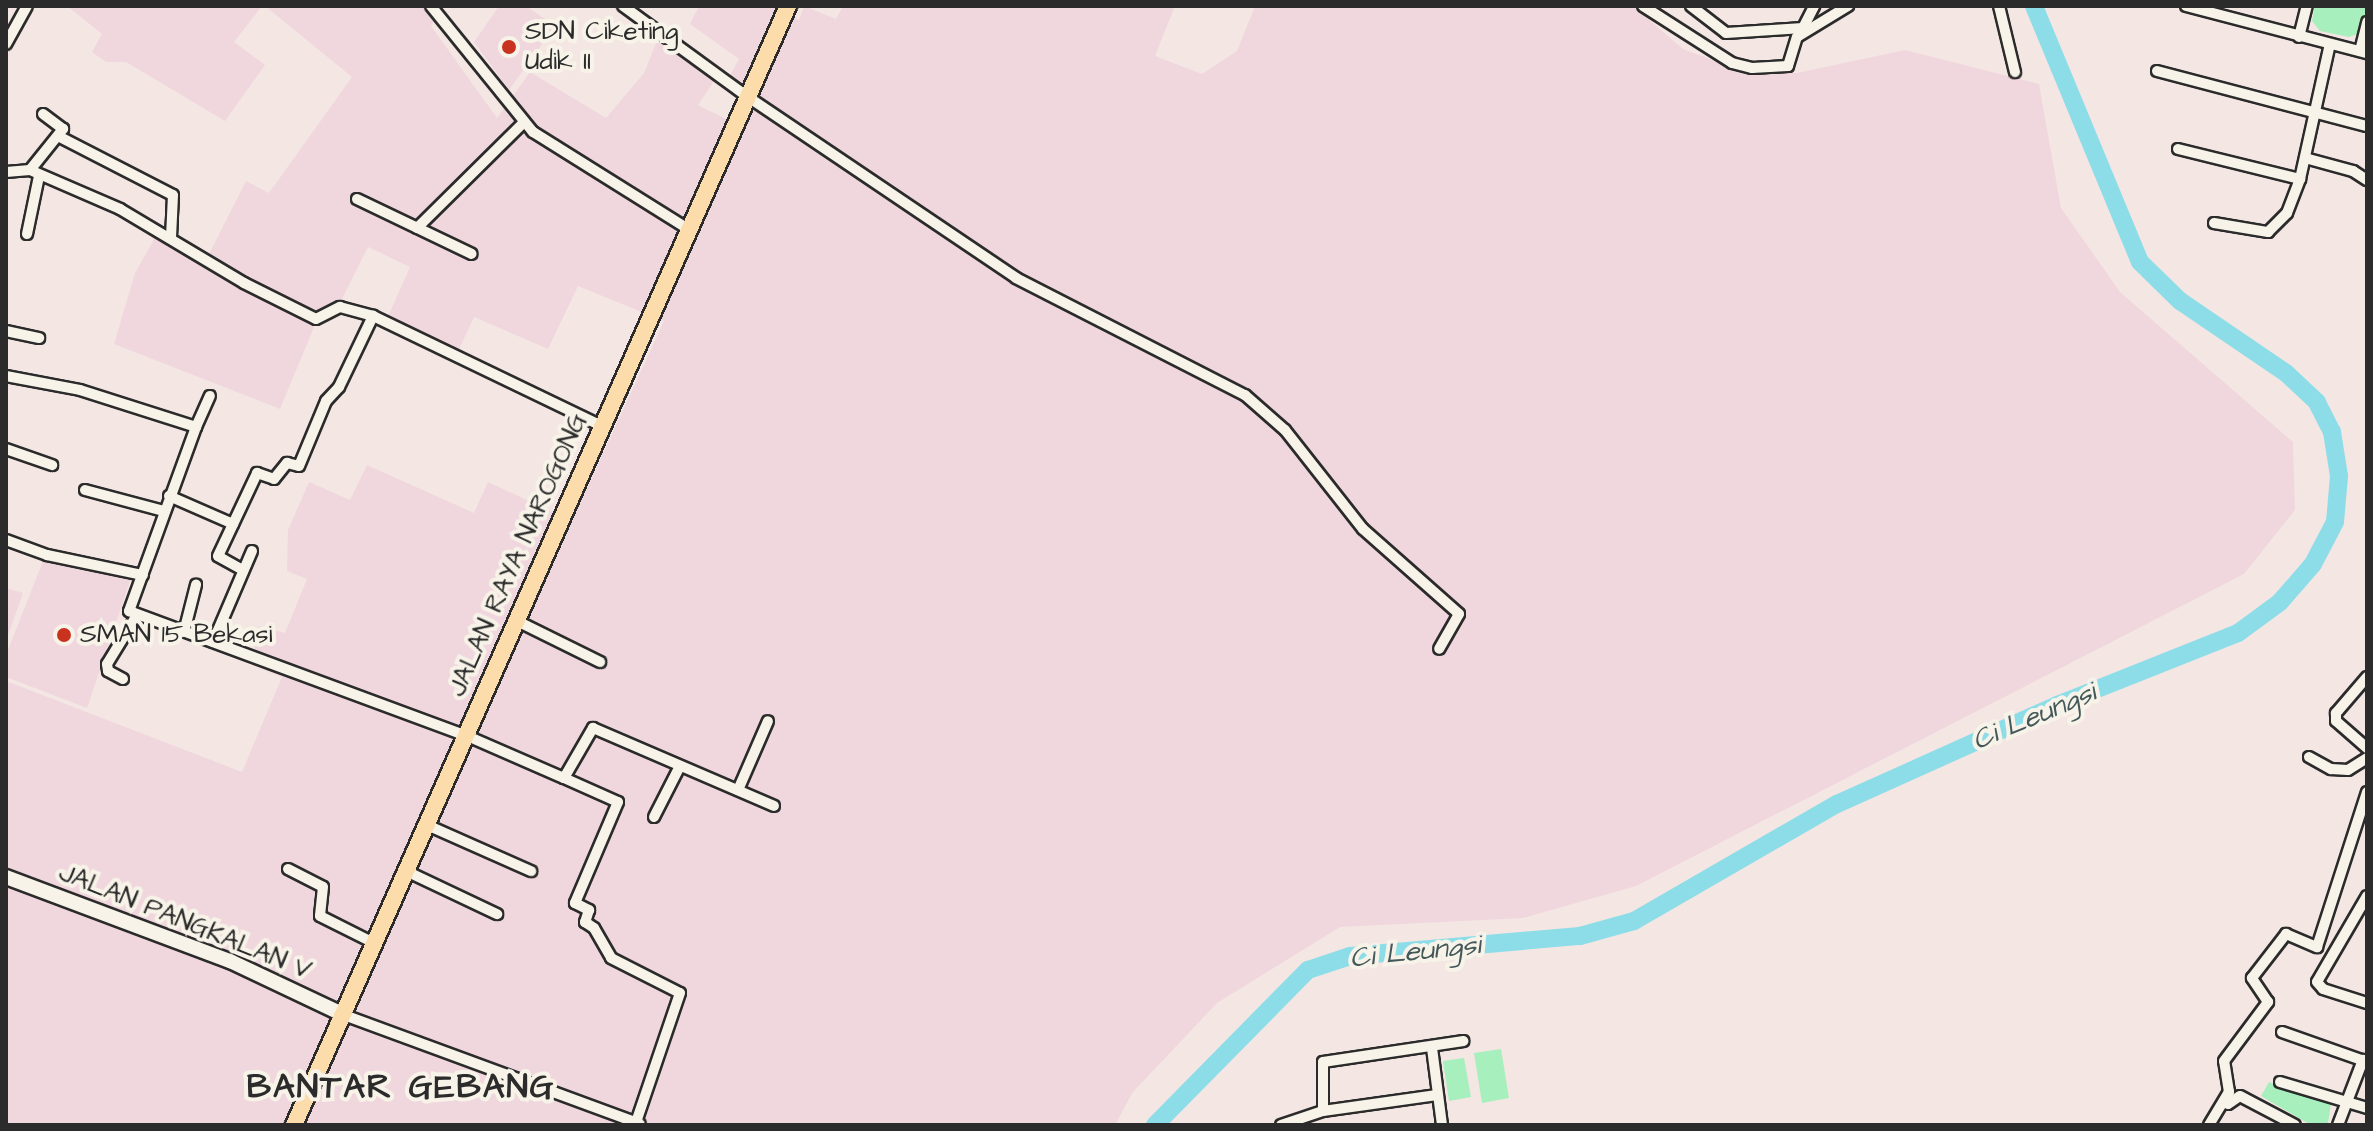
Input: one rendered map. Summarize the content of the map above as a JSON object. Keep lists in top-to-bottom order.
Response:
{
  "streets": {
    "main road": ["JALAN RAYA NAROGONG"],
    "street": ["JALAN PANGKALAN V"]
  },
  "crossings": [
    ["JALAN RAYA NAROGONG", "JALAN PANGKALAN V"]
  ],
  "districts": ["BANTAR GEBANG"],
  "water": ["Ci Leungsi"],
  "places": ["SDN Ciketing Udik II", "SMAN 15 Bekasi"]
}
